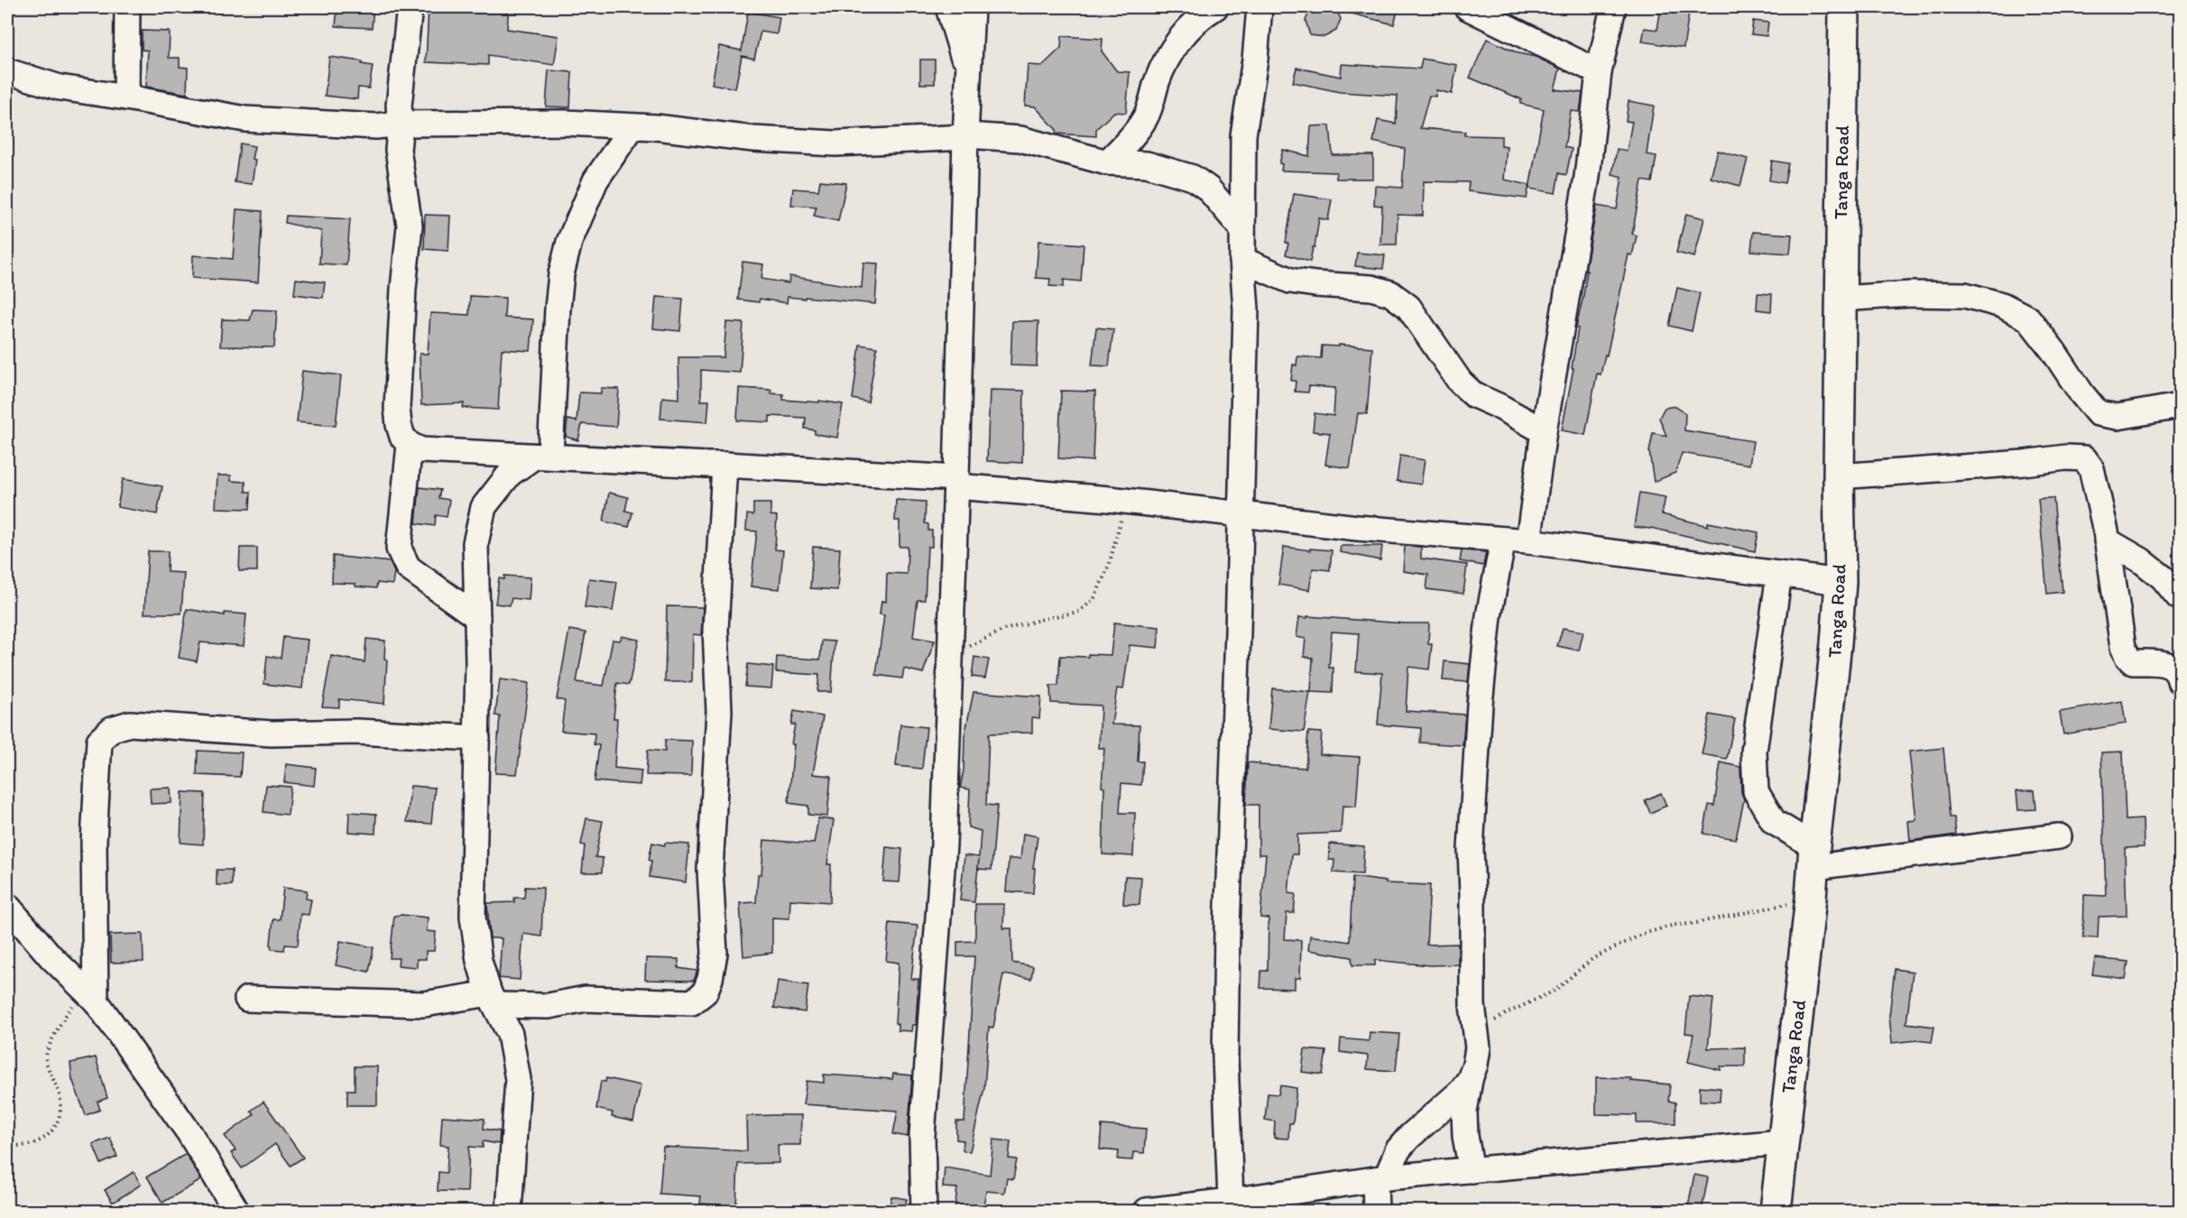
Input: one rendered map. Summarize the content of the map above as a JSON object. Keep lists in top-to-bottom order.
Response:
{
  "streets": {
    "highway": ["Tanga Road"]
  }
}
